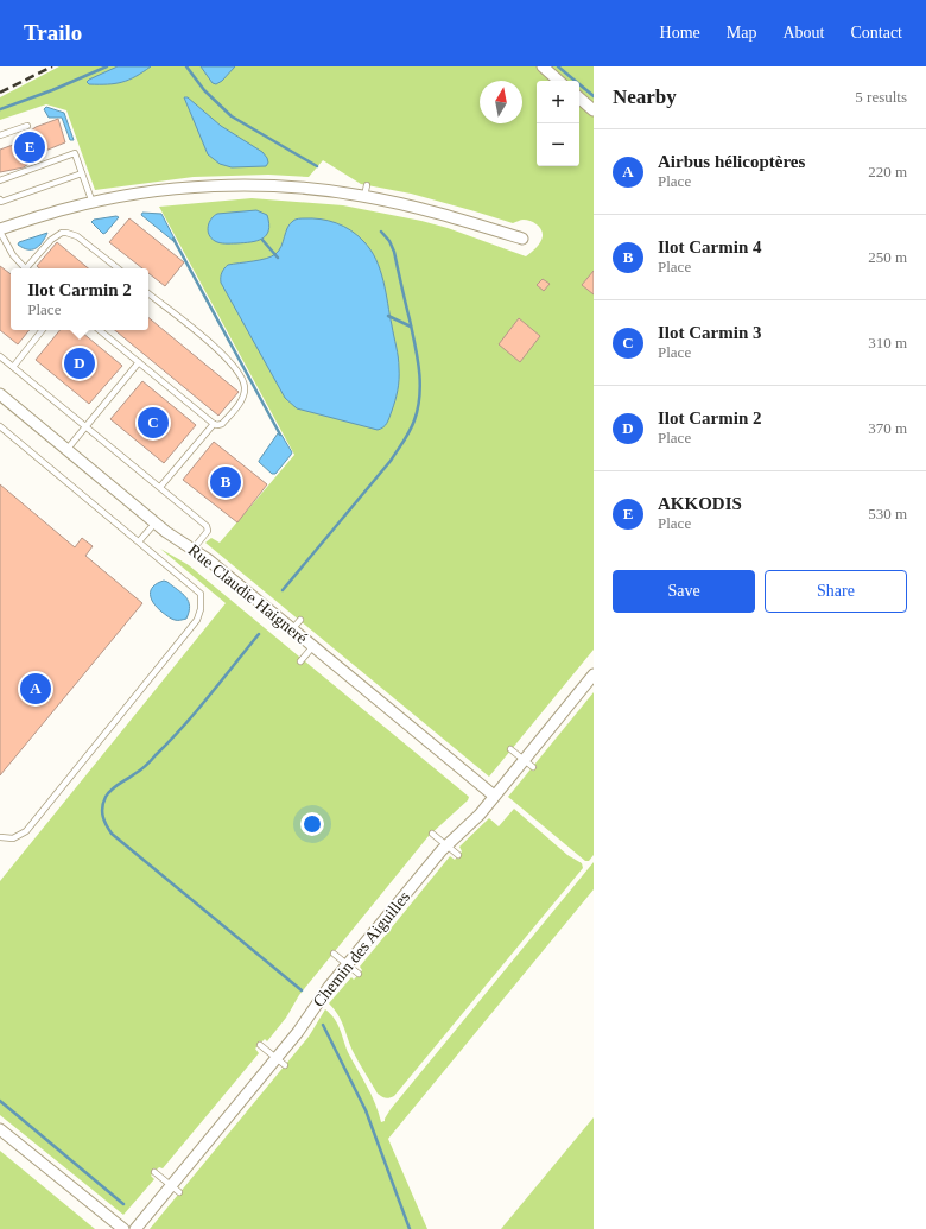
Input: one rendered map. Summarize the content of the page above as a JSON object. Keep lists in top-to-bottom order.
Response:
{
  "streets": {
    "street": ["Rue Claudie Haigneré", "Chemin des Aiguilles"]
  },
  "crossings": [
    ["Rue Claudie Haigneré", "Chemin des Aiguilles"]
  ],
  "north": "top",
  "page": {
    "header": "Trailo",
    "nav": [
      "Home",
      "Map",
      "About",
      "Contact"
    ],
    "heading": ["Nearby", "5 results"],
    "map_buttons": ["+", "−"],
    "list": [
      {
        "mark": "A",
        "name": "Airbus hélicoptères",
        "note": "Place",
        "value": "220 m"
      },
      {
        "mark": "B",
        "name": "Ilot Carmin 4",
        "note": "Place",
        "value": "250 m"
      },
      {
        "mark": "C",
        "name": "Ilot Carmin 3",
        "note": "Place",
        "value": "310 m"
      },
      {
        "mark": "D",
        "name": "Ilot Carmin 2",
        "note": "Place",
        "value": "370 m"
      },
      {
        "mark": "E",
        "name": "AKKODIS",
        "note": "Place",
        "value": "530 m"
      }
    ],
    "pins": [
      "E",
      "D",
      "C",
      "B",
      "A"
    ],
    "popup": ["Ilot Carmin 2", "Place"],
    "buttons": ["Save", "Share"]
  }
}
